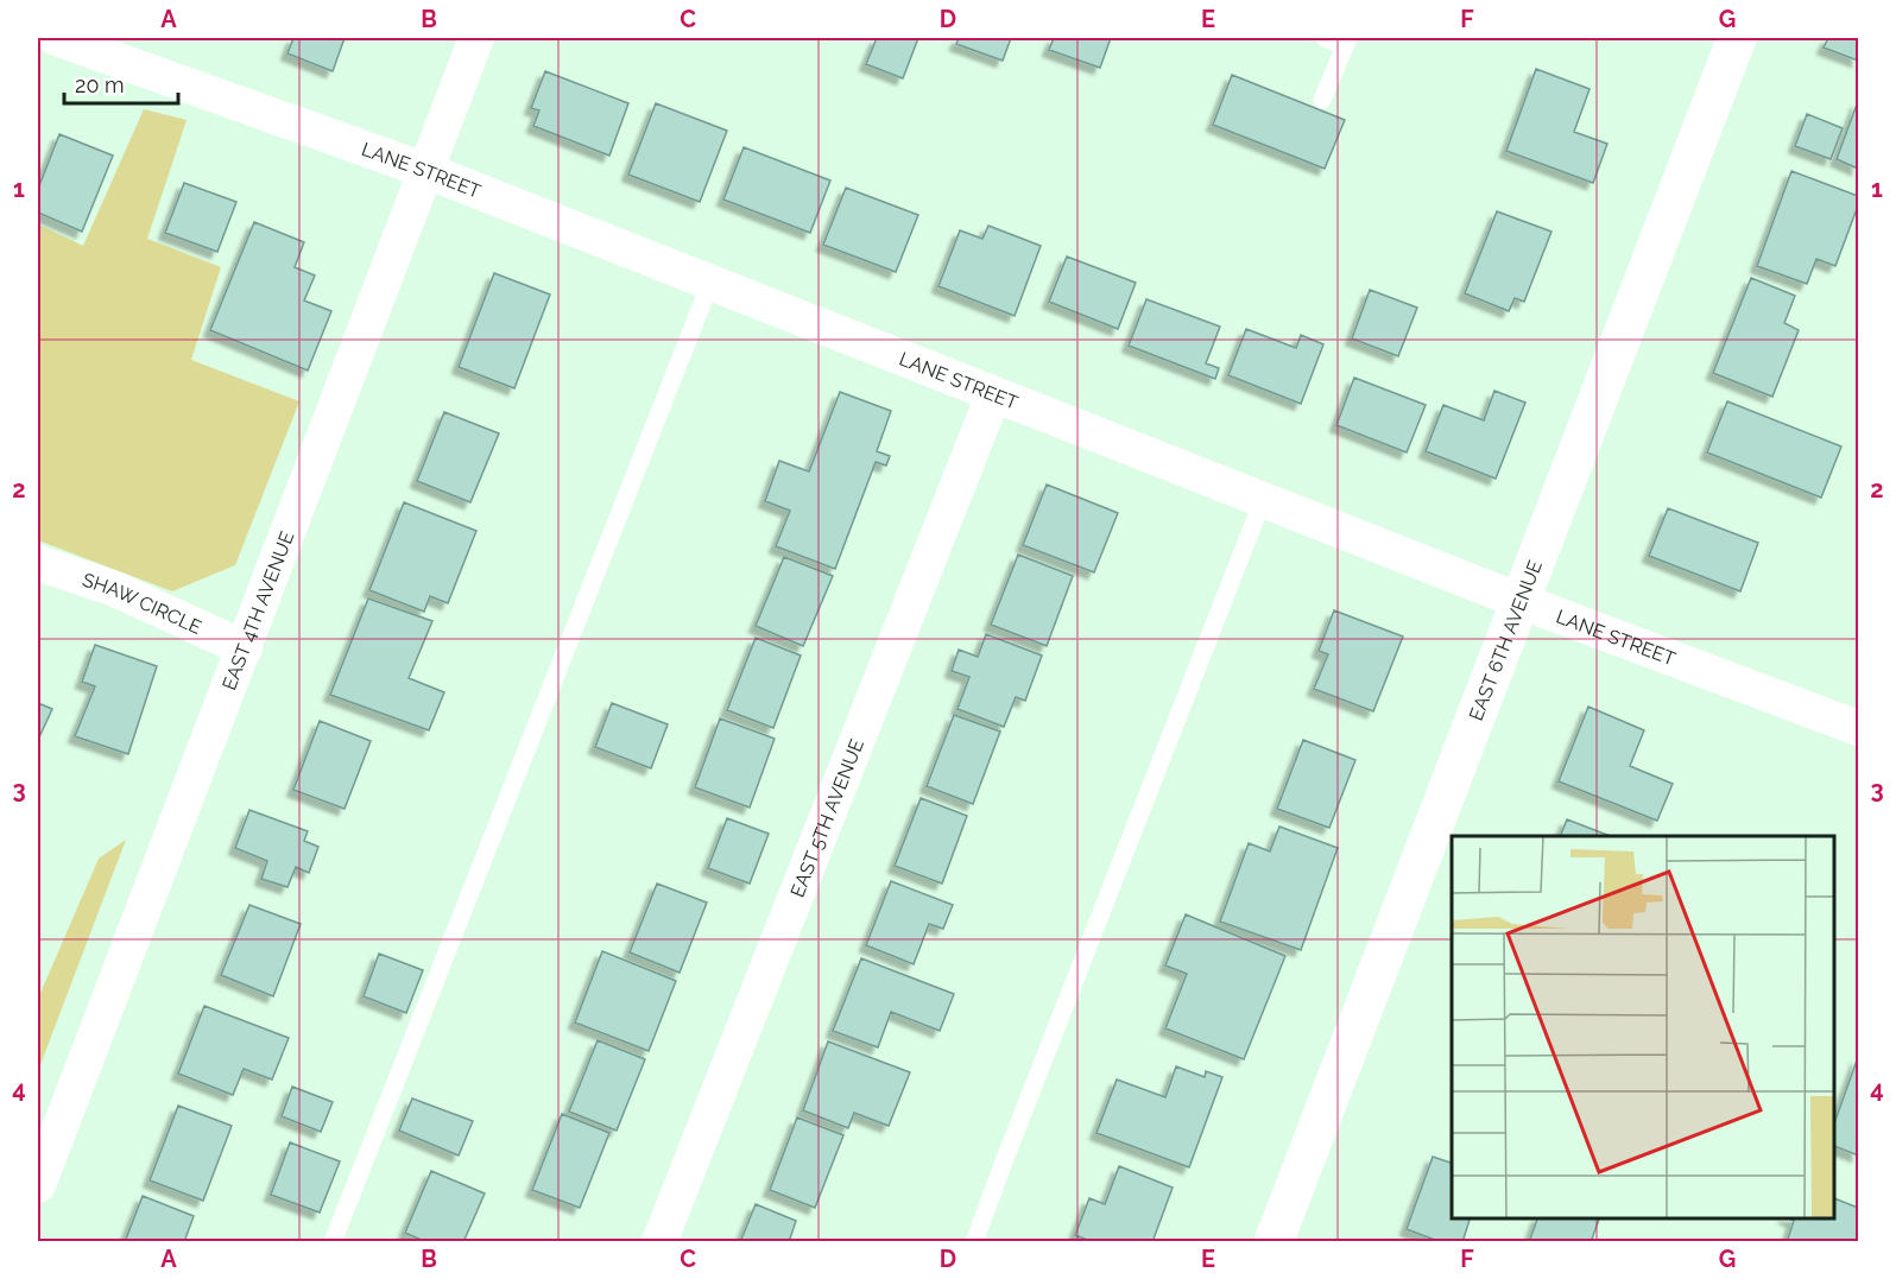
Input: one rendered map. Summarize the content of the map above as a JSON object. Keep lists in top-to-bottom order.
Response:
{
  "streets": {
    "street": [
      "LANE STREET",
      "SHAW CIRCLE",
      "EAST 4TH AVENUE",
      "EAST 6TH AVENUE",
      "EAST 5TH AVENUE"
    ]
  },
  "crossings": [
    ["LANE STREET", "EAST 4TH AVENUE"],
    ["LANE STREET", "EAST 6TH AVENUE"],
    ["LANE STREET", "EAST 5TH AVENUE"],
    ["SHAW CIRCLE", "EAST 4TH AVENUE"]
  ],
  "scale_bar": "20 m",
  "grid": {
    "columns": [
      "A",
      "B",
      "C",
      "D",
      "E",
      "F",
      "G"
    ],
    "rows": [
      "1",
      "2",
      "3",
      "4"
    ]
  }
}
